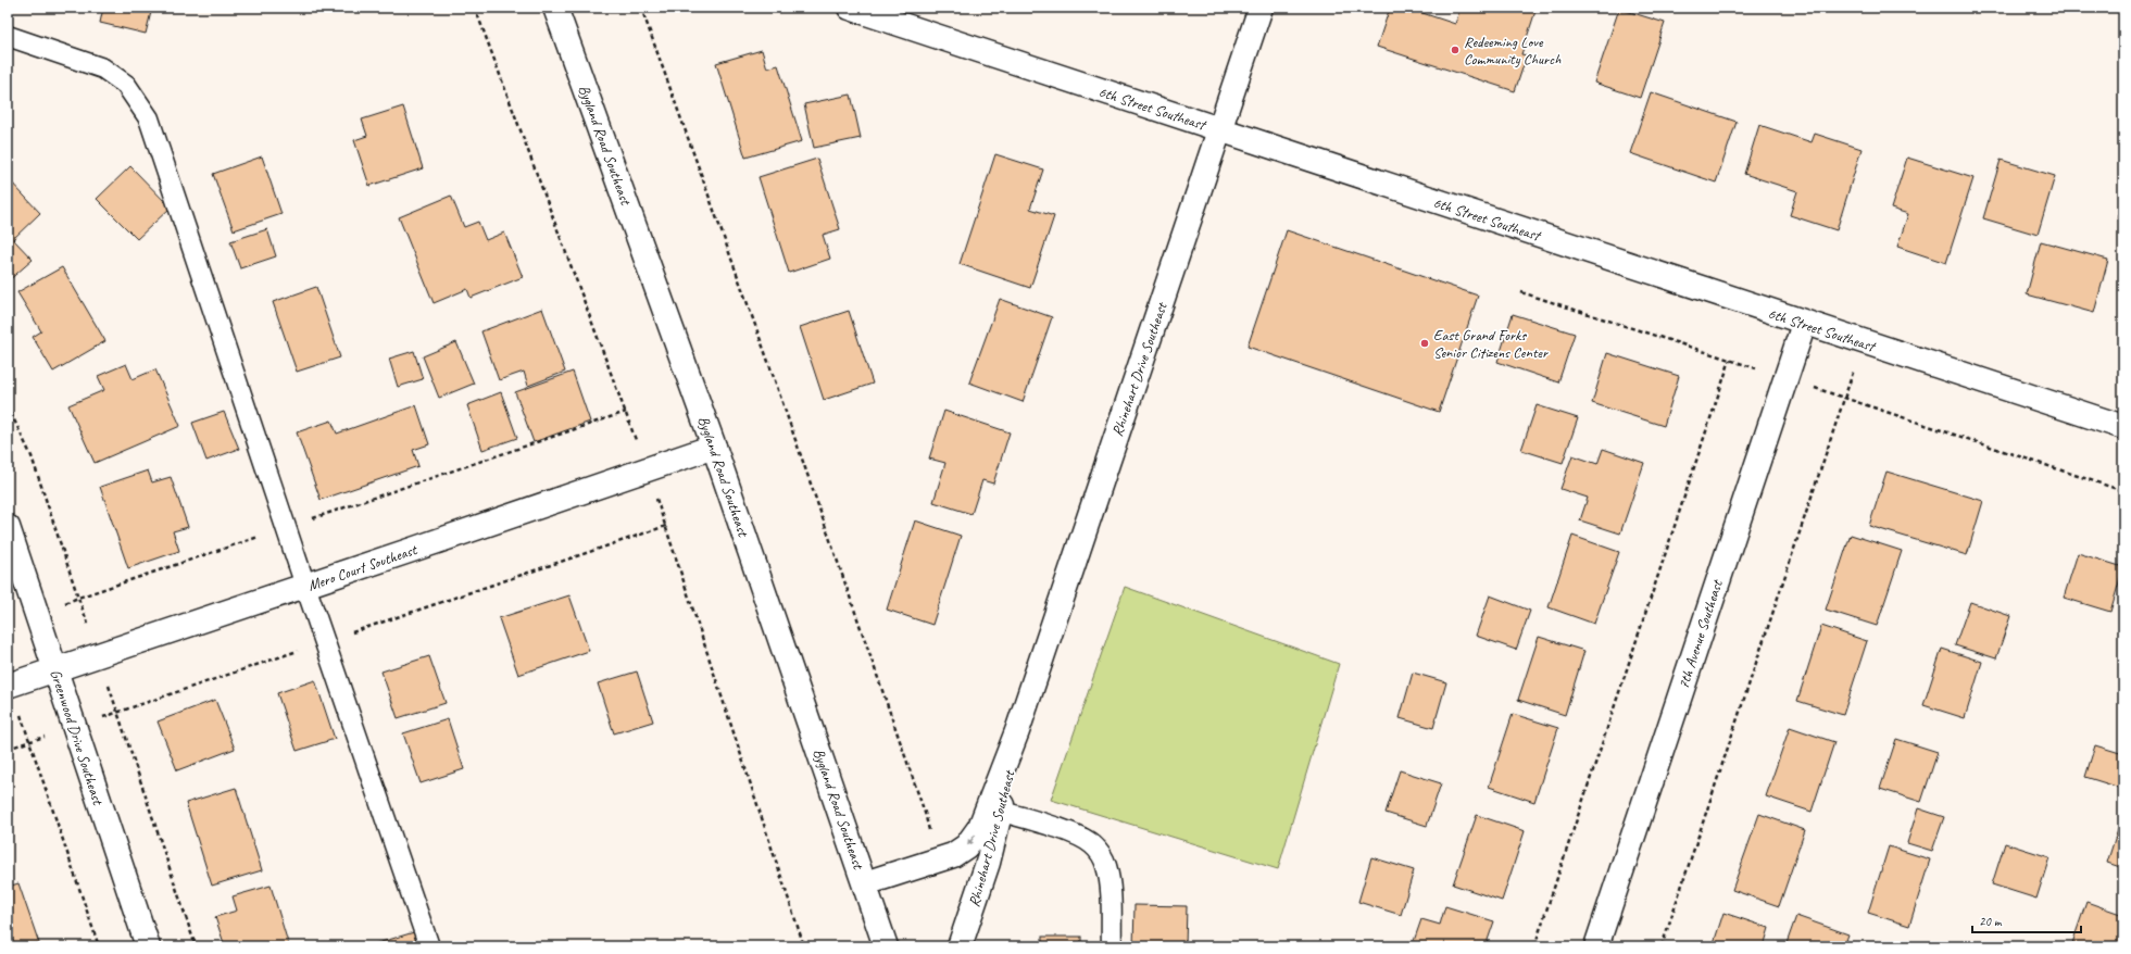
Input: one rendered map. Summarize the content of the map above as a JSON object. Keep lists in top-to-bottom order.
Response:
{
  "streets": {
    "street": [
      "6th Street Southeast",
      "Bygland Road Southeast",
      "Rhinehart Drive Southeast",
      "Mero Court Southeast",
      "7th Avenue Southeast",
      "Greenwood Drive Southeast"
    ]
  },
  "crossings": [
    ["6th Street Southeast", "Rhinehart Drive Southeast"],
    ["6th Street Southeast", "7th Avenue Southeast"],
    ["Bygland Road Southeast", "Rhinehart Drive Southeast"],
    ["Bygland Road Southeast", "Mero Court Southeast"],
    ["Mero Court Southeast", "Greenwood Drive Southeast"]
  ],
  "places": ["Redeeming Love Community Church", "East Grand Forks Senior Citizens Center"],
  "scale_bar": "20 m"
}
